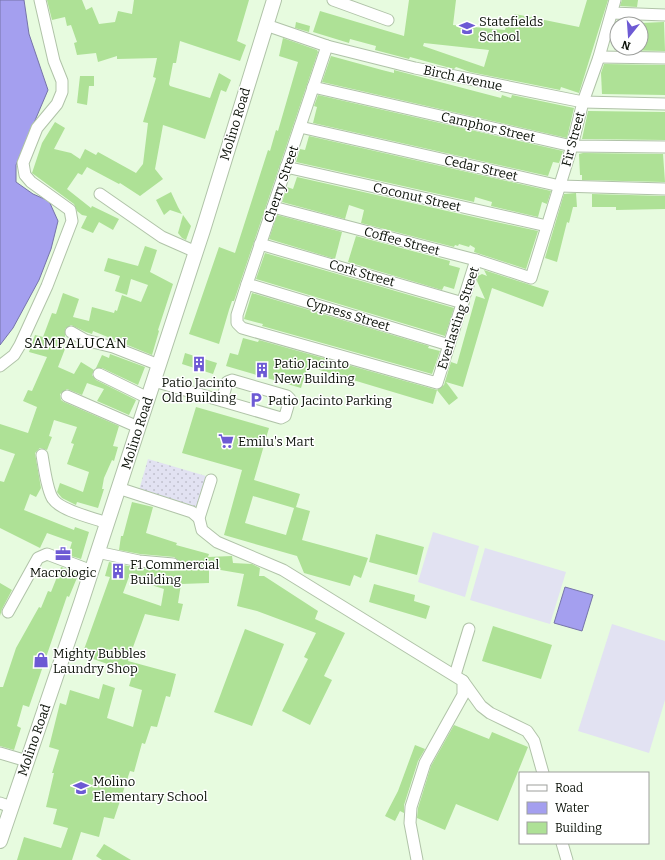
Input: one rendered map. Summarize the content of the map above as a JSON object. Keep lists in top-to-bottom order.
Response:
{
  "streets": {
    "main road": ["Molino Road"],
    "street": [
      "Birch Avenue",
      "Camphor Street",
      "Fir Street",
      "Cedar Street",
      "Cherry Street",
      "Coconut Street",
      "Coffee Street",
      "Cork Street",
      "Cypress Street",
      "Everlasting Street"
    ]
  },
  "crossings": [
    ["Birch Avenue", "Molino Road"],
    ["Birch Avenue", "Fir Street"],
    ["Birch Avenue", "Cherry Street"],
    ["Camphor Street", "Fir Street"],
    ["Camphor Street", "Cherry Street"],
    ["Fir Street", "Cedar Street"],
    ["Fir Street", "Coconut Street"],
    ["Fir Street", "Coffee Street"],
    ["Cedar Street", "Cherry Street"],
    ["Cherry Street", "Coconut Street"],
    ["Cherry Street", "Coffee Street"],
    ["Cherry Street", "Cork Street"],
    ["Cherry Street", "Cypress Street"],
    ["Cherry Street", "Everlasting Street"],
    ["Coffee Street", "Everlasting Street"],
    ["Cork Street", "Everlasting Street"],
    ["Cypress Street", "Everlasting Street"]
  ],
  "districts": ["SAMPALUCAN"],
  "places": {
    "school or university": ["Statefields School", "Molino Elementary School"],
    "building": ["Patio Jacinto Old Building", "Patio Jacinto New Building", "F1 Commercial Building"],
    "parking": ["Patio Jacinto Parking"],
    "supermarket": ["Emilu's Mart"],
    "office": ["Macrologic"],
    "shop": ["Mighty Bubbles Laundry Shop"]
  },
  "legend": ["Road", "Water", "Building"],
  "north": "bottom"
}
